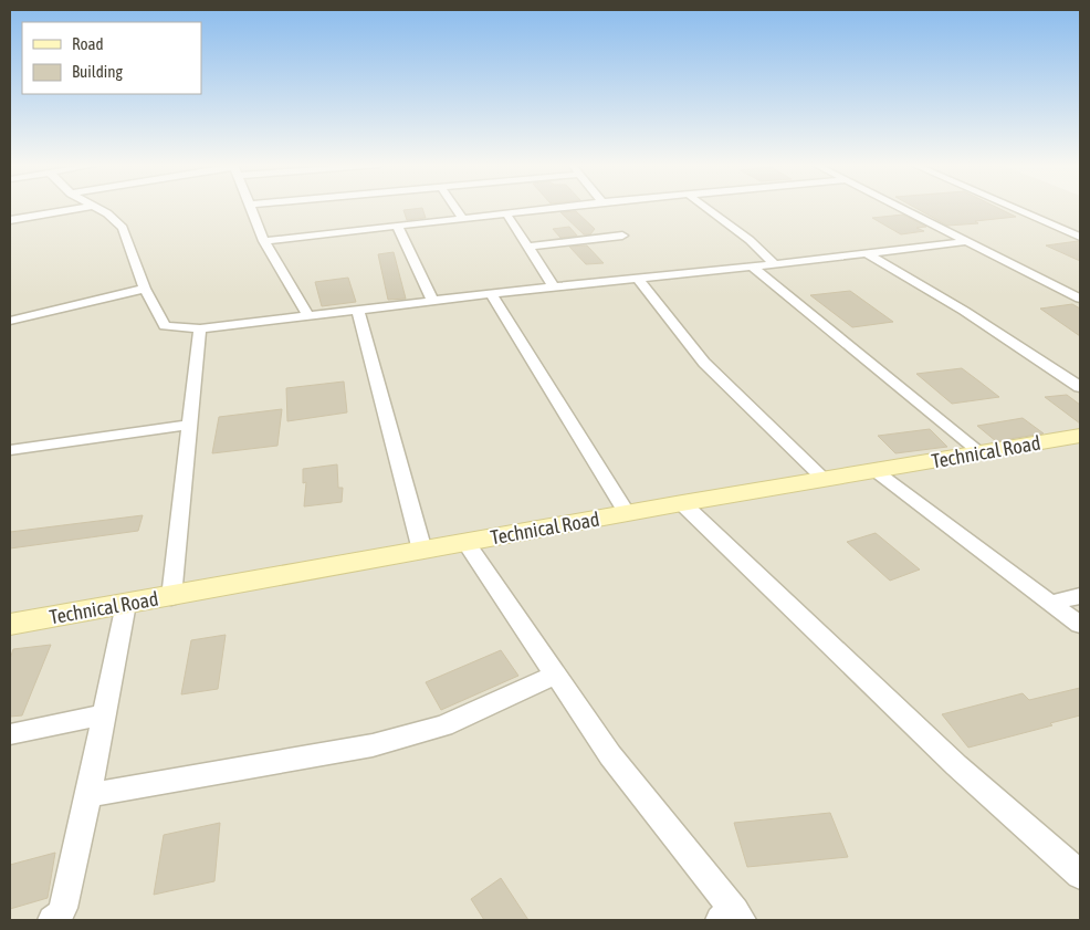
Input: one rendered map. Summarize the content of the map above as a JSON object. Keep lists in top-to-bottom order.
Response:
{
  "streets": {
    "street": ["Technical Road"]
  },
  "legend": ["Road", "Building"]
}
